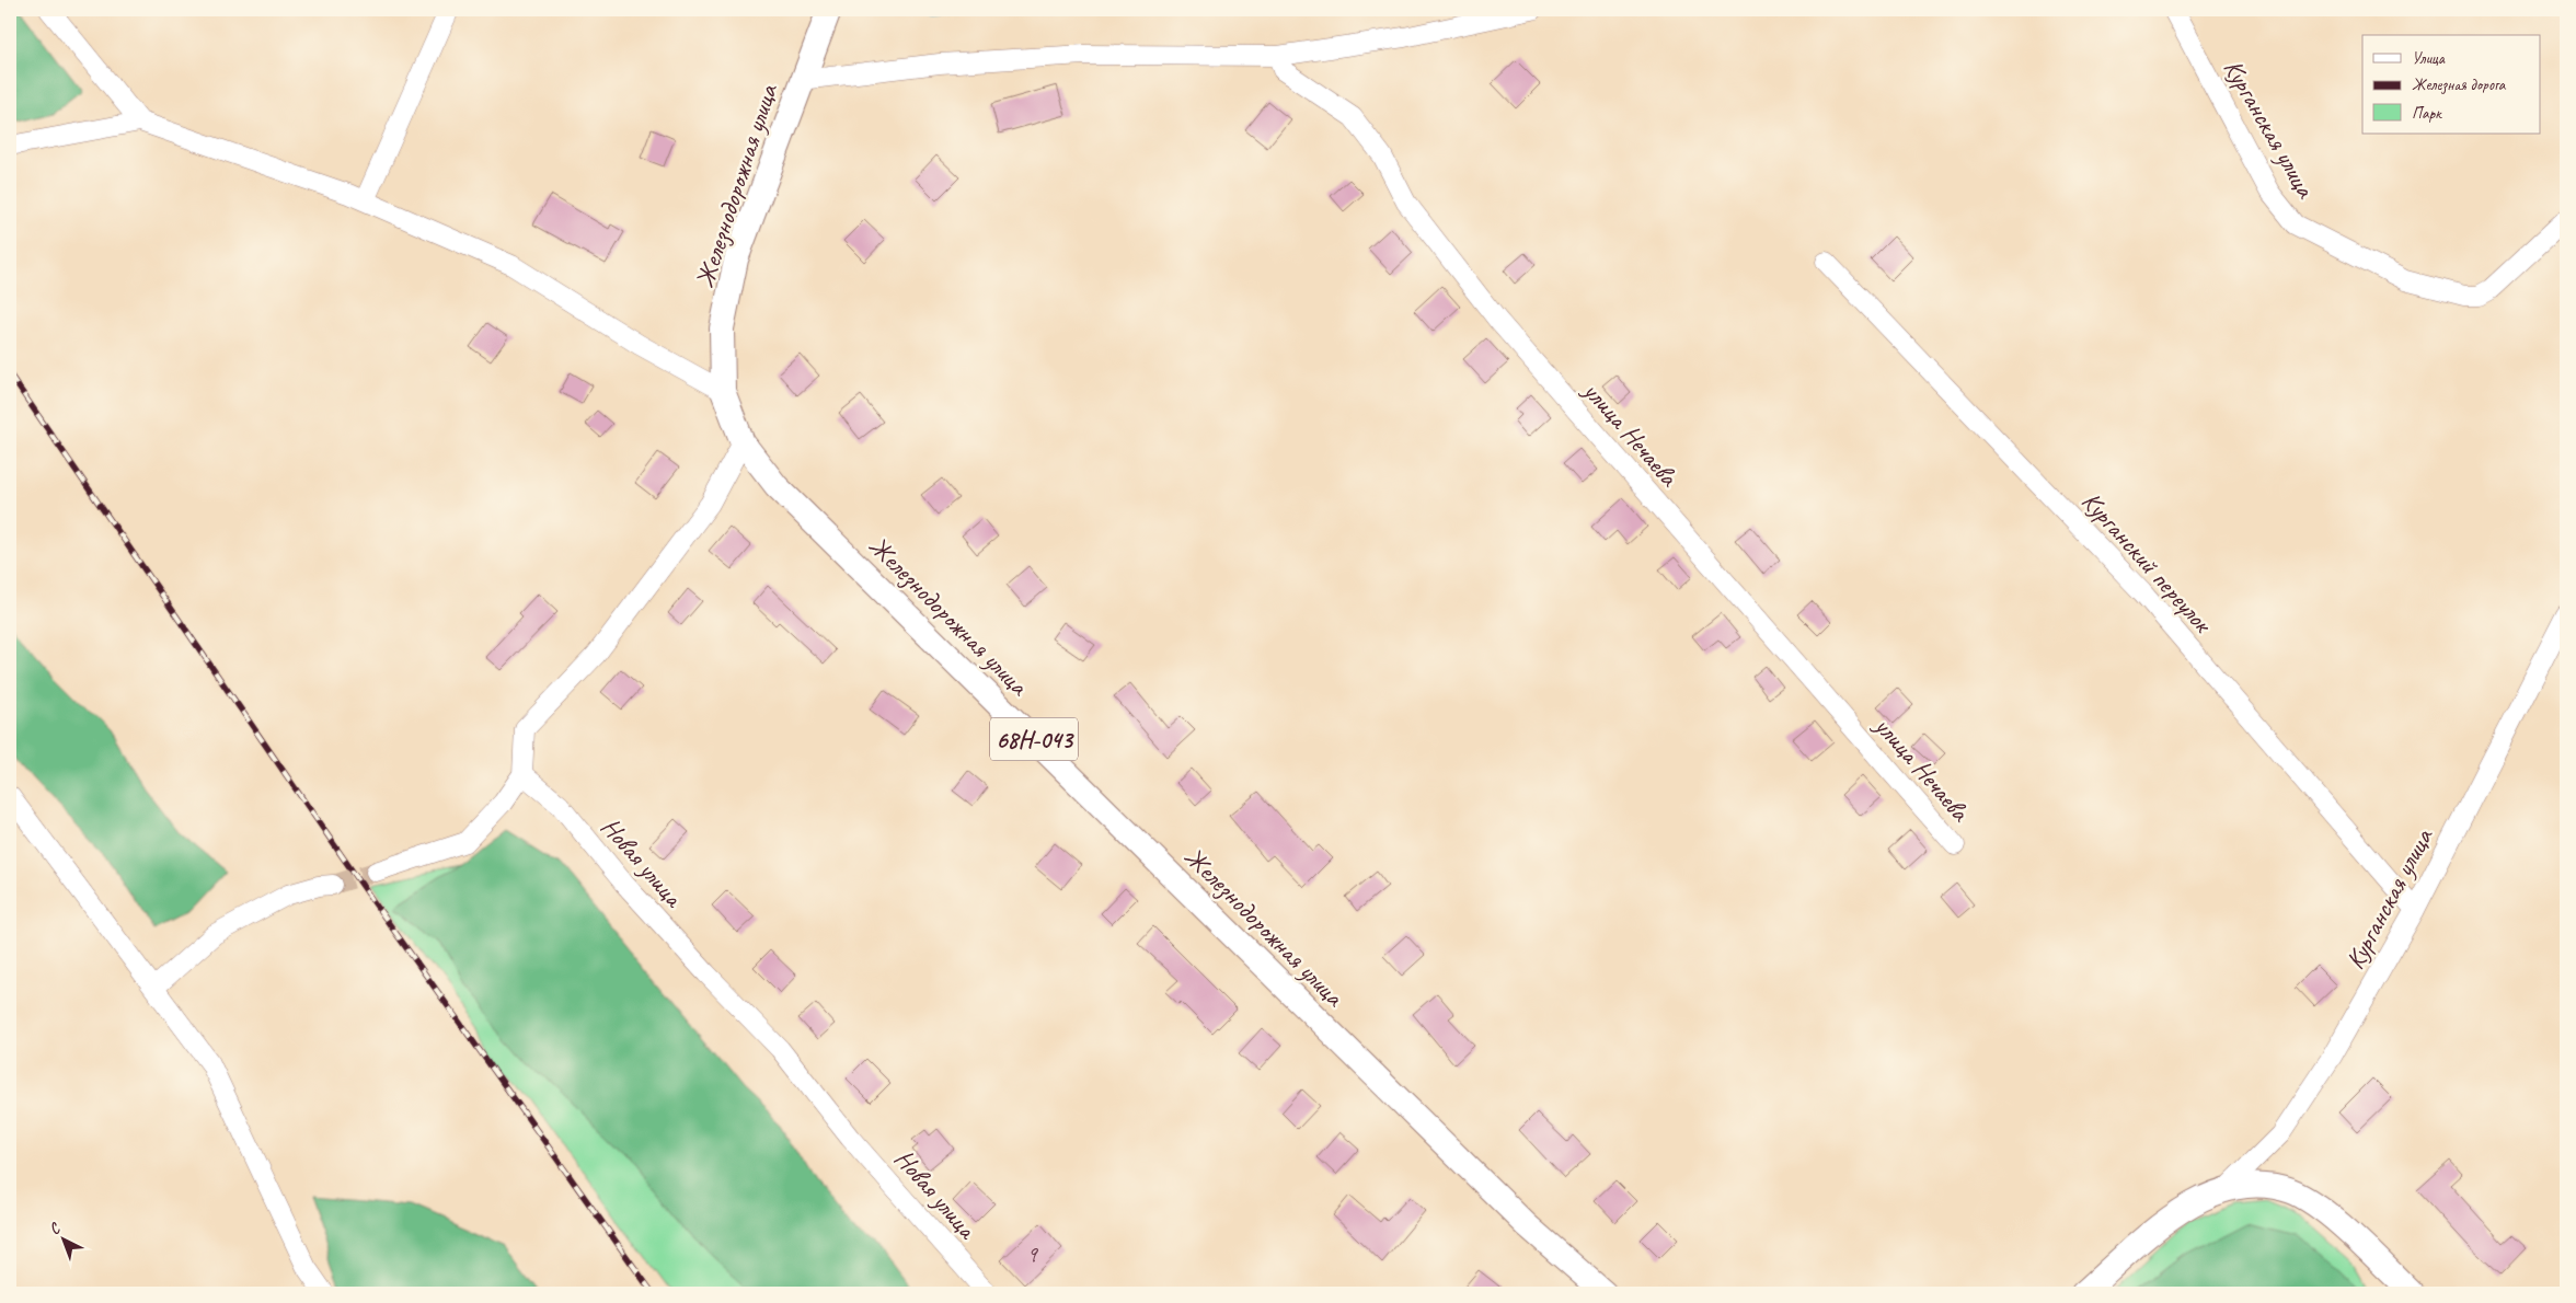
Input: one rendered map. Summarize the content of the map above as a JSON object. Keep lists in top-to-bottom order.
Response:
{
  "streets": {
    "main road": ["Железнодорожная улица", "68Н-043"],
    "street": [
      "Курганская улица",
      "улица Нечаева",
      "Курганский переулок",
      "Новая улица"
    ]
  },
  "crossings": [
    ["Курганская улица", "Курганский переулок"],
    ["Железнодорожная улица", "68Н-043"]
  ],
  "house_numbers": ["9"],
  "legend": ["Улица", "Железная дорога", "Парк"],
  "north": "top left"
}
